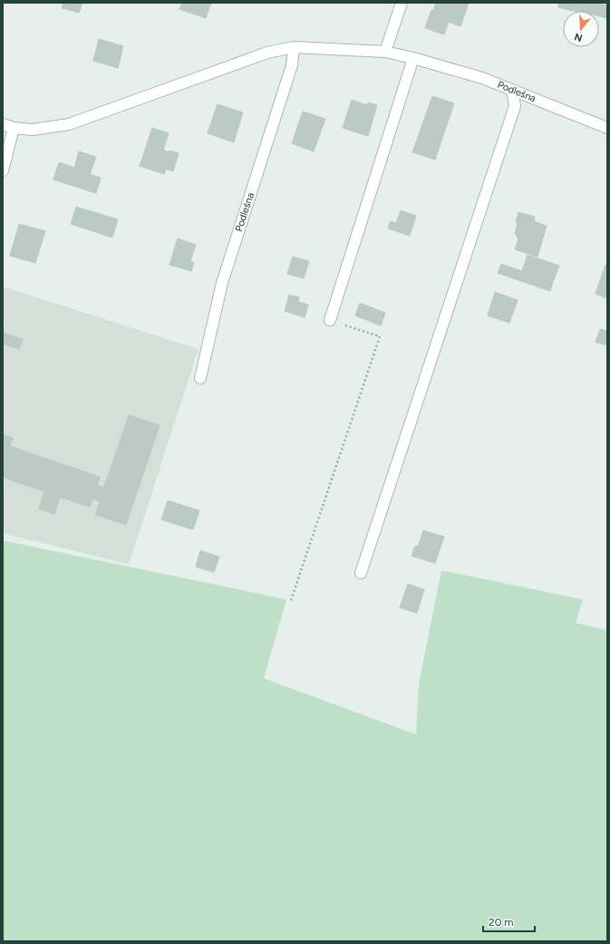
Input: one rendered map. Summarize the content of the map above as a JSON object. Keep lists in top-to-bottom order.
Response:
{
  "streets": {
    "street": ["Podleśna"]
  },
  "scale_bar": "20 m",
  "north": "bottom"
}
